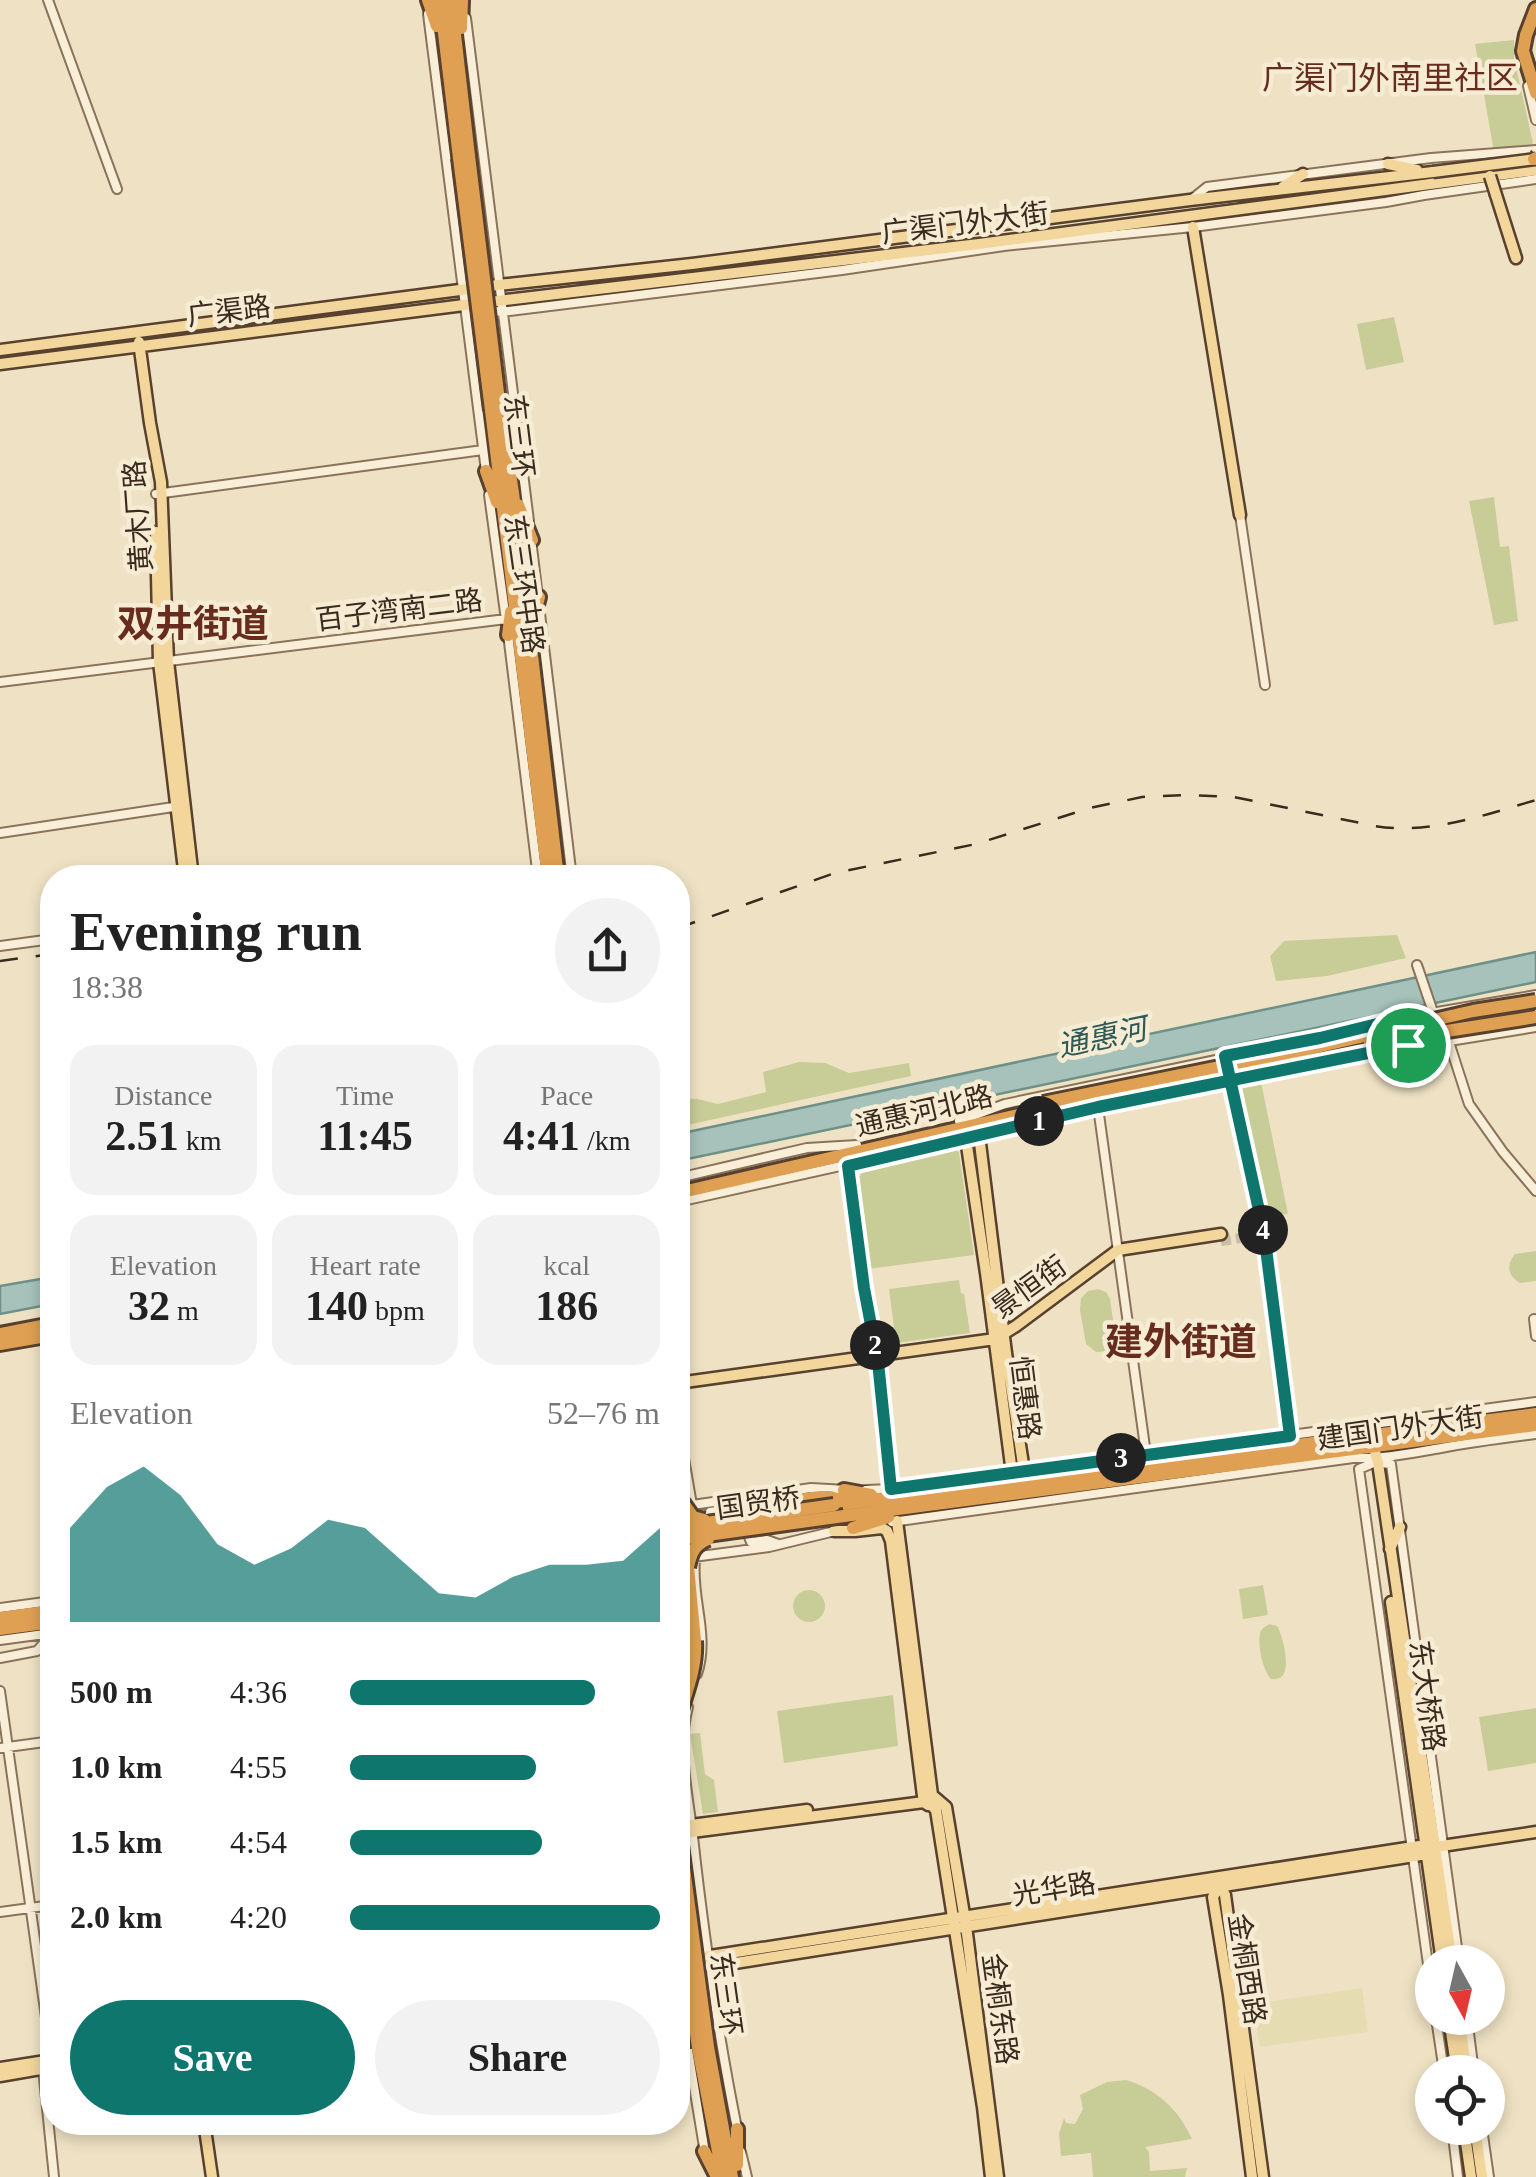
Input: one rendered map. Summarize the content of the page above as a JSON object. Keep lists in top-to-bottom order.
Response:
{
  "streets": {
    "highway": [
      "东三环",
      "通惠河北路",
      "建国门外大街",
      "国贸桥"
    ],
    "main road": [
      "广渠门外大街",
      "广渠路",
      "黄木厂路",
      "景恒街",
      "恒惠路",
      "东大桥路",
      "光华路",
      "金桐西路",
      "金桐东路"
    ],
    "street": ["东三环中路", "百子湾南二路"]
  },
  "crossings": [
    ["广渠门外大街", "广渠路"],
    ["广渠门外大街", "东三环中路"],
    ["广渠路", "黄木厂路"],
    ["广渠路", "东三环中路"],
    ["黄木厂路", "百子湾南二路"],
    ["东三环中路", "百子湾南二路"],
    ["通惠河北路", "恒惠路"],
    ["景恒街", "恒惠路"],
    ["恒惠路", "建国门外大街"],
    ["建国门外大街", "国贸桥"],
    ["建国门外大街", "东大桥路"],
    ["东大桥路", "光华路"],
    ["光华路", "金桐西路"],
    ["光华路", "金桐东路"]
  ],
  "districts": ["广渠门外南里社区", "双井街道", "建外街道"],
  "water": ["通惠河"],
  "north": "bottom",
  "page": {
    "heading": ["Evening run", "18:38"],
    "stats": [
      ["Distance", "2.51 km"],
      ["Time", "11:45"],
      ["Pace", "4:41 /km"],
      ["Elevation", "32 m"],
      ["Heart rate", "140 bpm"],
      ["kcal", "186"]
    ],
    "pins": [
      "1",
      "4",
      "2",
      "3"
    ],
    "chart": ["Elevation", "52–76 m"],
    "list": [
      {
        "name": "500 m",
        "note": "4:36"
      },
      {
        "name": "1.0 km",
        "note": "4:55"
      },
      {
        "name": "1.5 km",
        "note": "4:54"
      },
      {
        "name": "2.0 km",
        "note": "4:20"
      }
    ],
    "buttons": ["Save", "Share"]
  }
}
